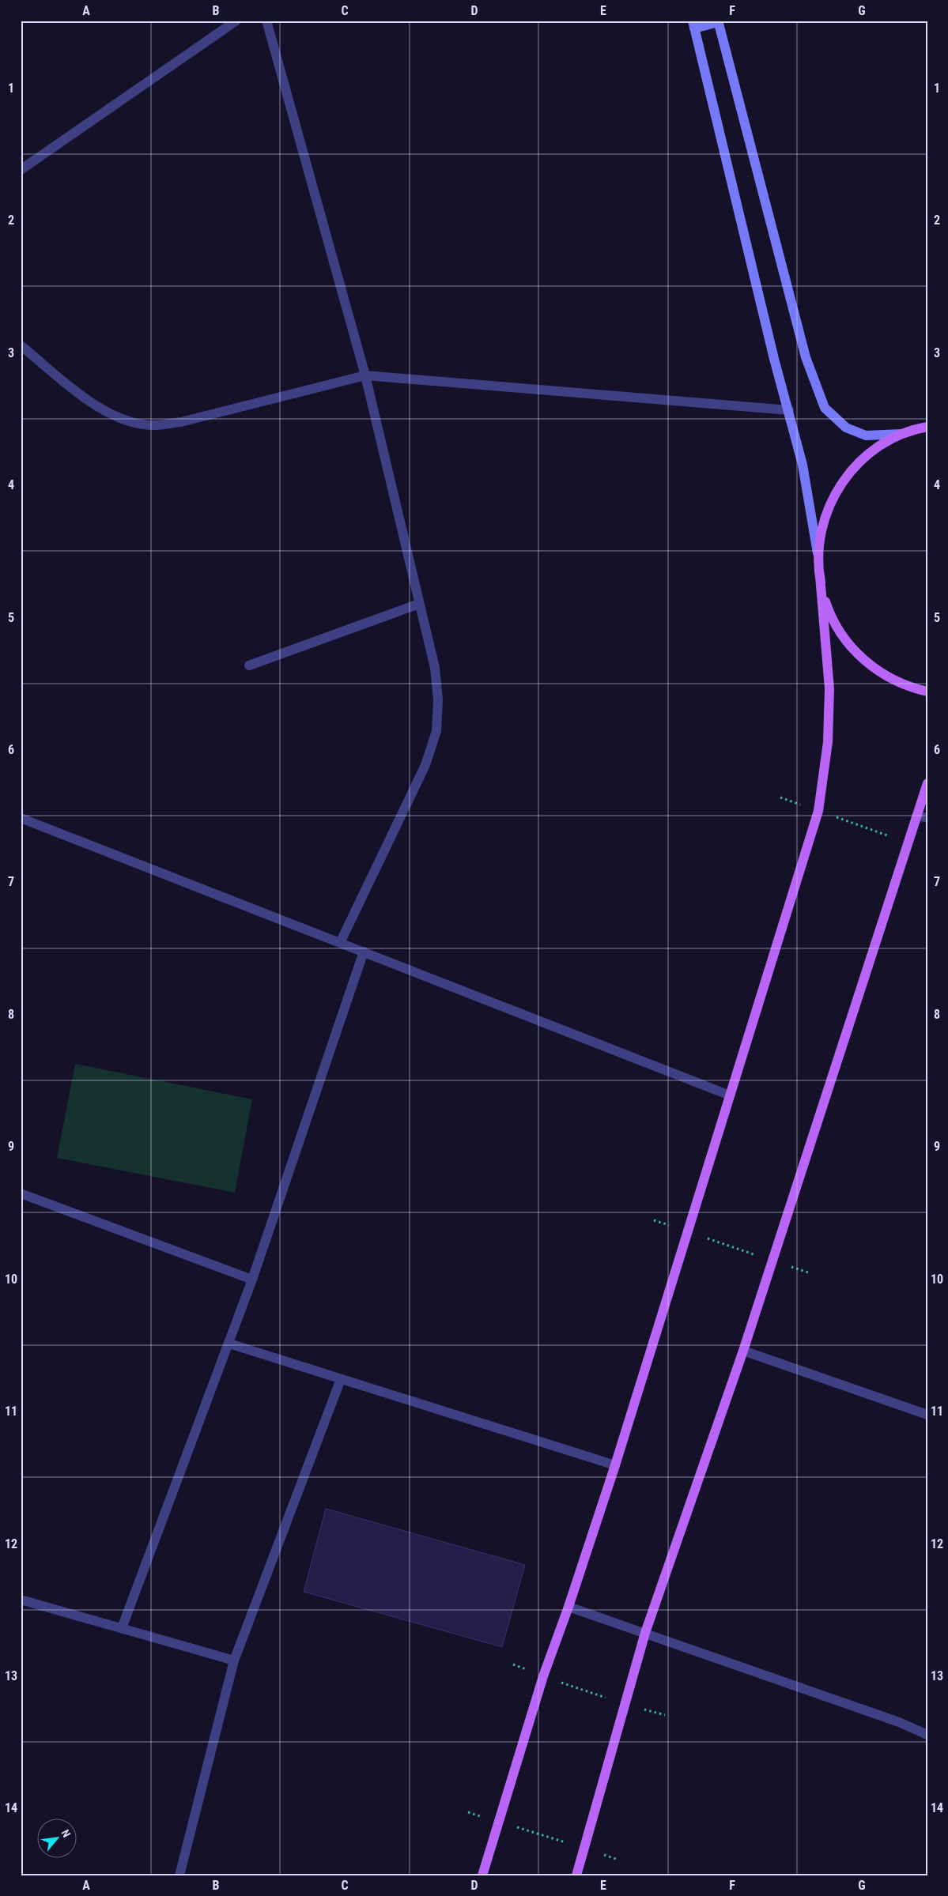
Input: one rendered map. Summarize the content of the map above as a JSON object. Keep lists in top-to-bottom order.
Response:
{
  "north": "top right",
  "grid": {
    "columns": [
      "A",
      "B",
      "C",
      "D",
      "E",
      "F",
      "G"
    ],
    "rows": [
      "1",
      "2",
      "3",
      "4",
      "5",
      "6",
      "7",
      "8",
      "9",
      "10",
      "11",
      "12",
      "13",
      "14"
    ]
  }
}
